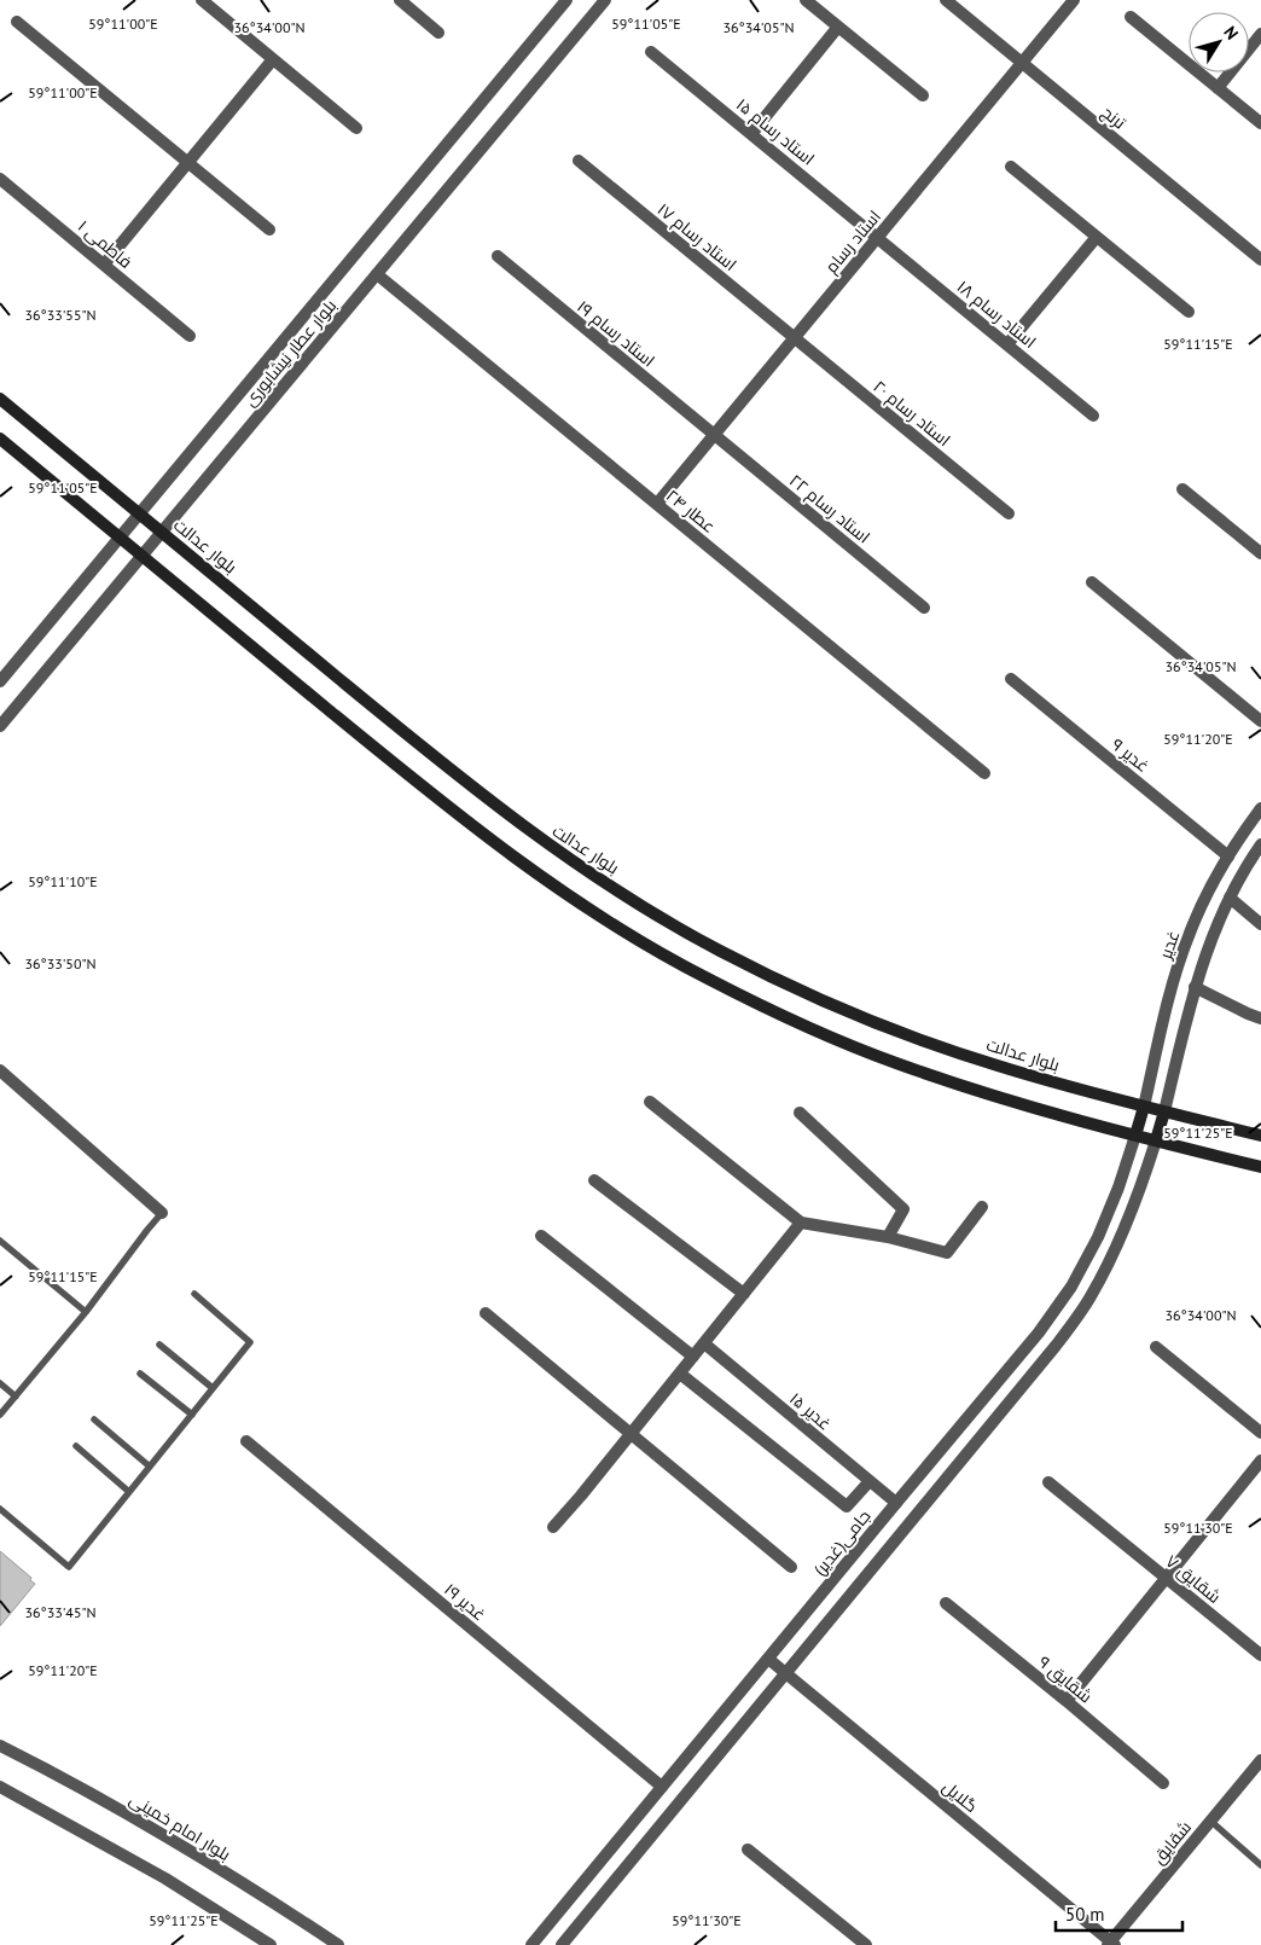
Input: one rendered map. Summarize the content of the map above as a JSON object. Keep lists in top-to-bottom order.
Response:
{
  "streets": {
    "main road": ["بلوار عدالت"],
    "street": [
      "ترنج",
      "استاد رسام ۱۵",
      "استاد رسام ۱۷",
      "استاد رسام",
      "فاطمی ۱",
      "استاد رسام ۱۸",
      "استاد رسام ۱۹",
      "بلوار عطار نیشابوری",
      "استاد رسام ۲۰",
      "استاد رسام ۲۲",
      "عطار ۲۴",
      "غدیر ۹",
      "غدیر",
      "غدیر ۱۵",
      "جامی(غدیر)",
      "شقایق ۷",
      "غدیر ۱۹",
      "شقایق ۹",
      "گلایل",
      "بلوار امام خمینی",
      "شقایق"
    ]
  },
  "crossings": [
    ["ترنج", "استاد رسام"],
    ["استاد رسام ۱۵", "استاد رسام"],
    ["استاد رسام ۱۵", "استاد رسام ۱۸"],
    ["استاد رسام ۱۷", "استاد رسام"],
    ["استاد رسام ۱۷", "استاد رسام ۲۰"],
    ["استاد رسام", "استاد رسام ۱۸"],
    ["استاد رسام", "استاد رسام ۱۹"],
    ["استاد رسام", "استاد رسام ۲۰"],
    ["استاد رسام", "استاد رسام ۲۲"],
    ["استاد رسام", "عطار ۲۴"],
    ["استاد رسام ۱۹", "استاد رسام ۲۲"],
    ["بلوار عطار نیشابوری", "عطار ۲۴"],
    ["بلوار عطار نیشابوری", "بلوار عدالت"],
    ["بلوار عدالت", "غدیر"],
    ["غدیر ۹", "غدیر"],
    ["غدیر ۱۵", "جامی(غدیر)"],
    ["جامی(غدیر)", "غدیر ۱۹"],
    ["جامی(غدیر)", "گلایل"],
    ["گلایل", "شقایق"]
  ],
  "scale_bar": "50 m",
  "north": "top right",
  "coordinates": [
    "59°11'00\"E",
    "59°11'05\"E",
    "36°34'00\"N",
    "36°34'05\"N",
    "36°33'55\"N",
    "59°11'15\"E",
    "59°11'20\"E",
    "59°11'10\"E",
    "36°33'50\"N",
    "59°11'25\"E",
    "59°11'30\"E",
    "36°33'45\"N"
  ]
}
